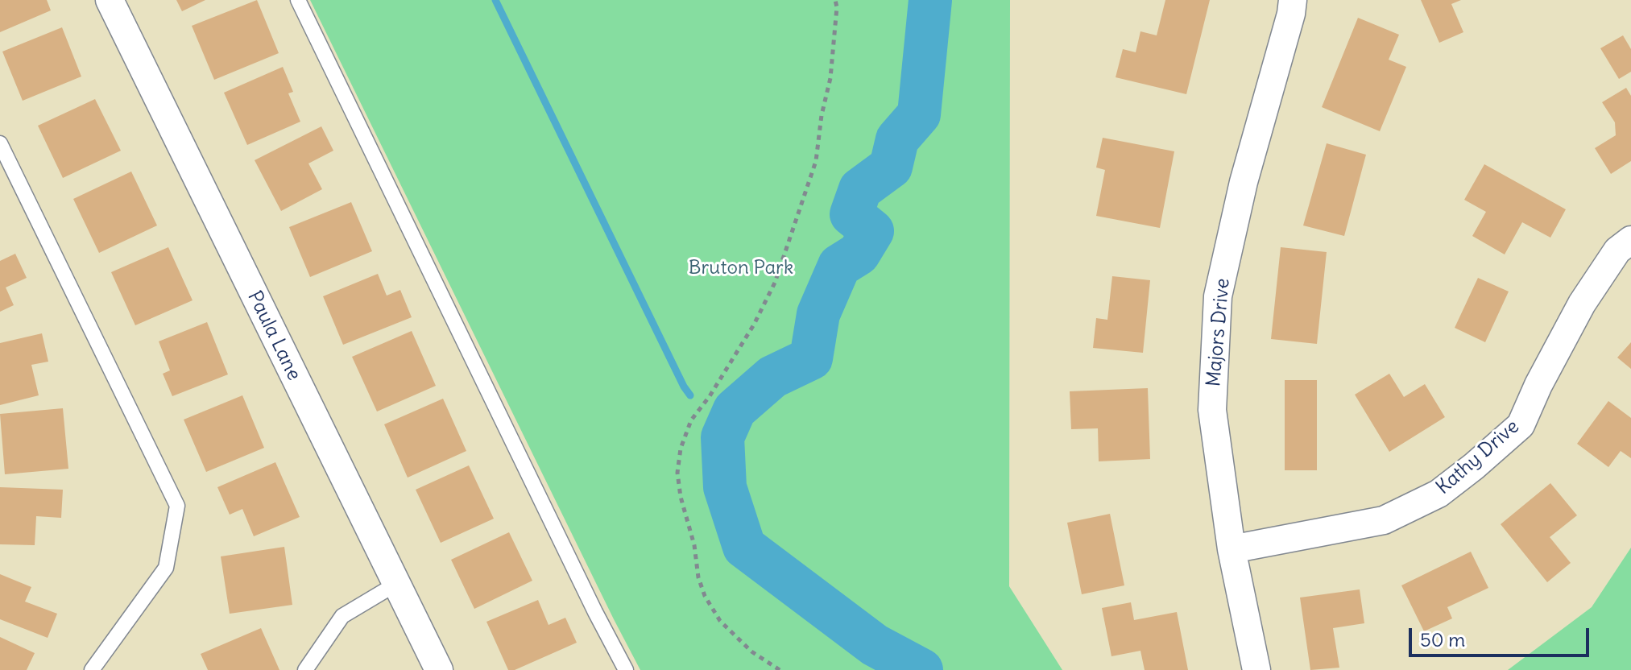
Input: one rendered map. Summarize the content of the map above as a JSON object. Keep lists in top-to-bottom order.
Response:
{
  "streets": {
    "street": ["Majors Drive", "Paula Lane", "Kathy Drive"]
  },
  "crossings": [
    ["Majors Drive", "Kathy Drive"]
  ],
  "parks": ["Bruton Park"],
  "scale_bar": "50 m"
}
